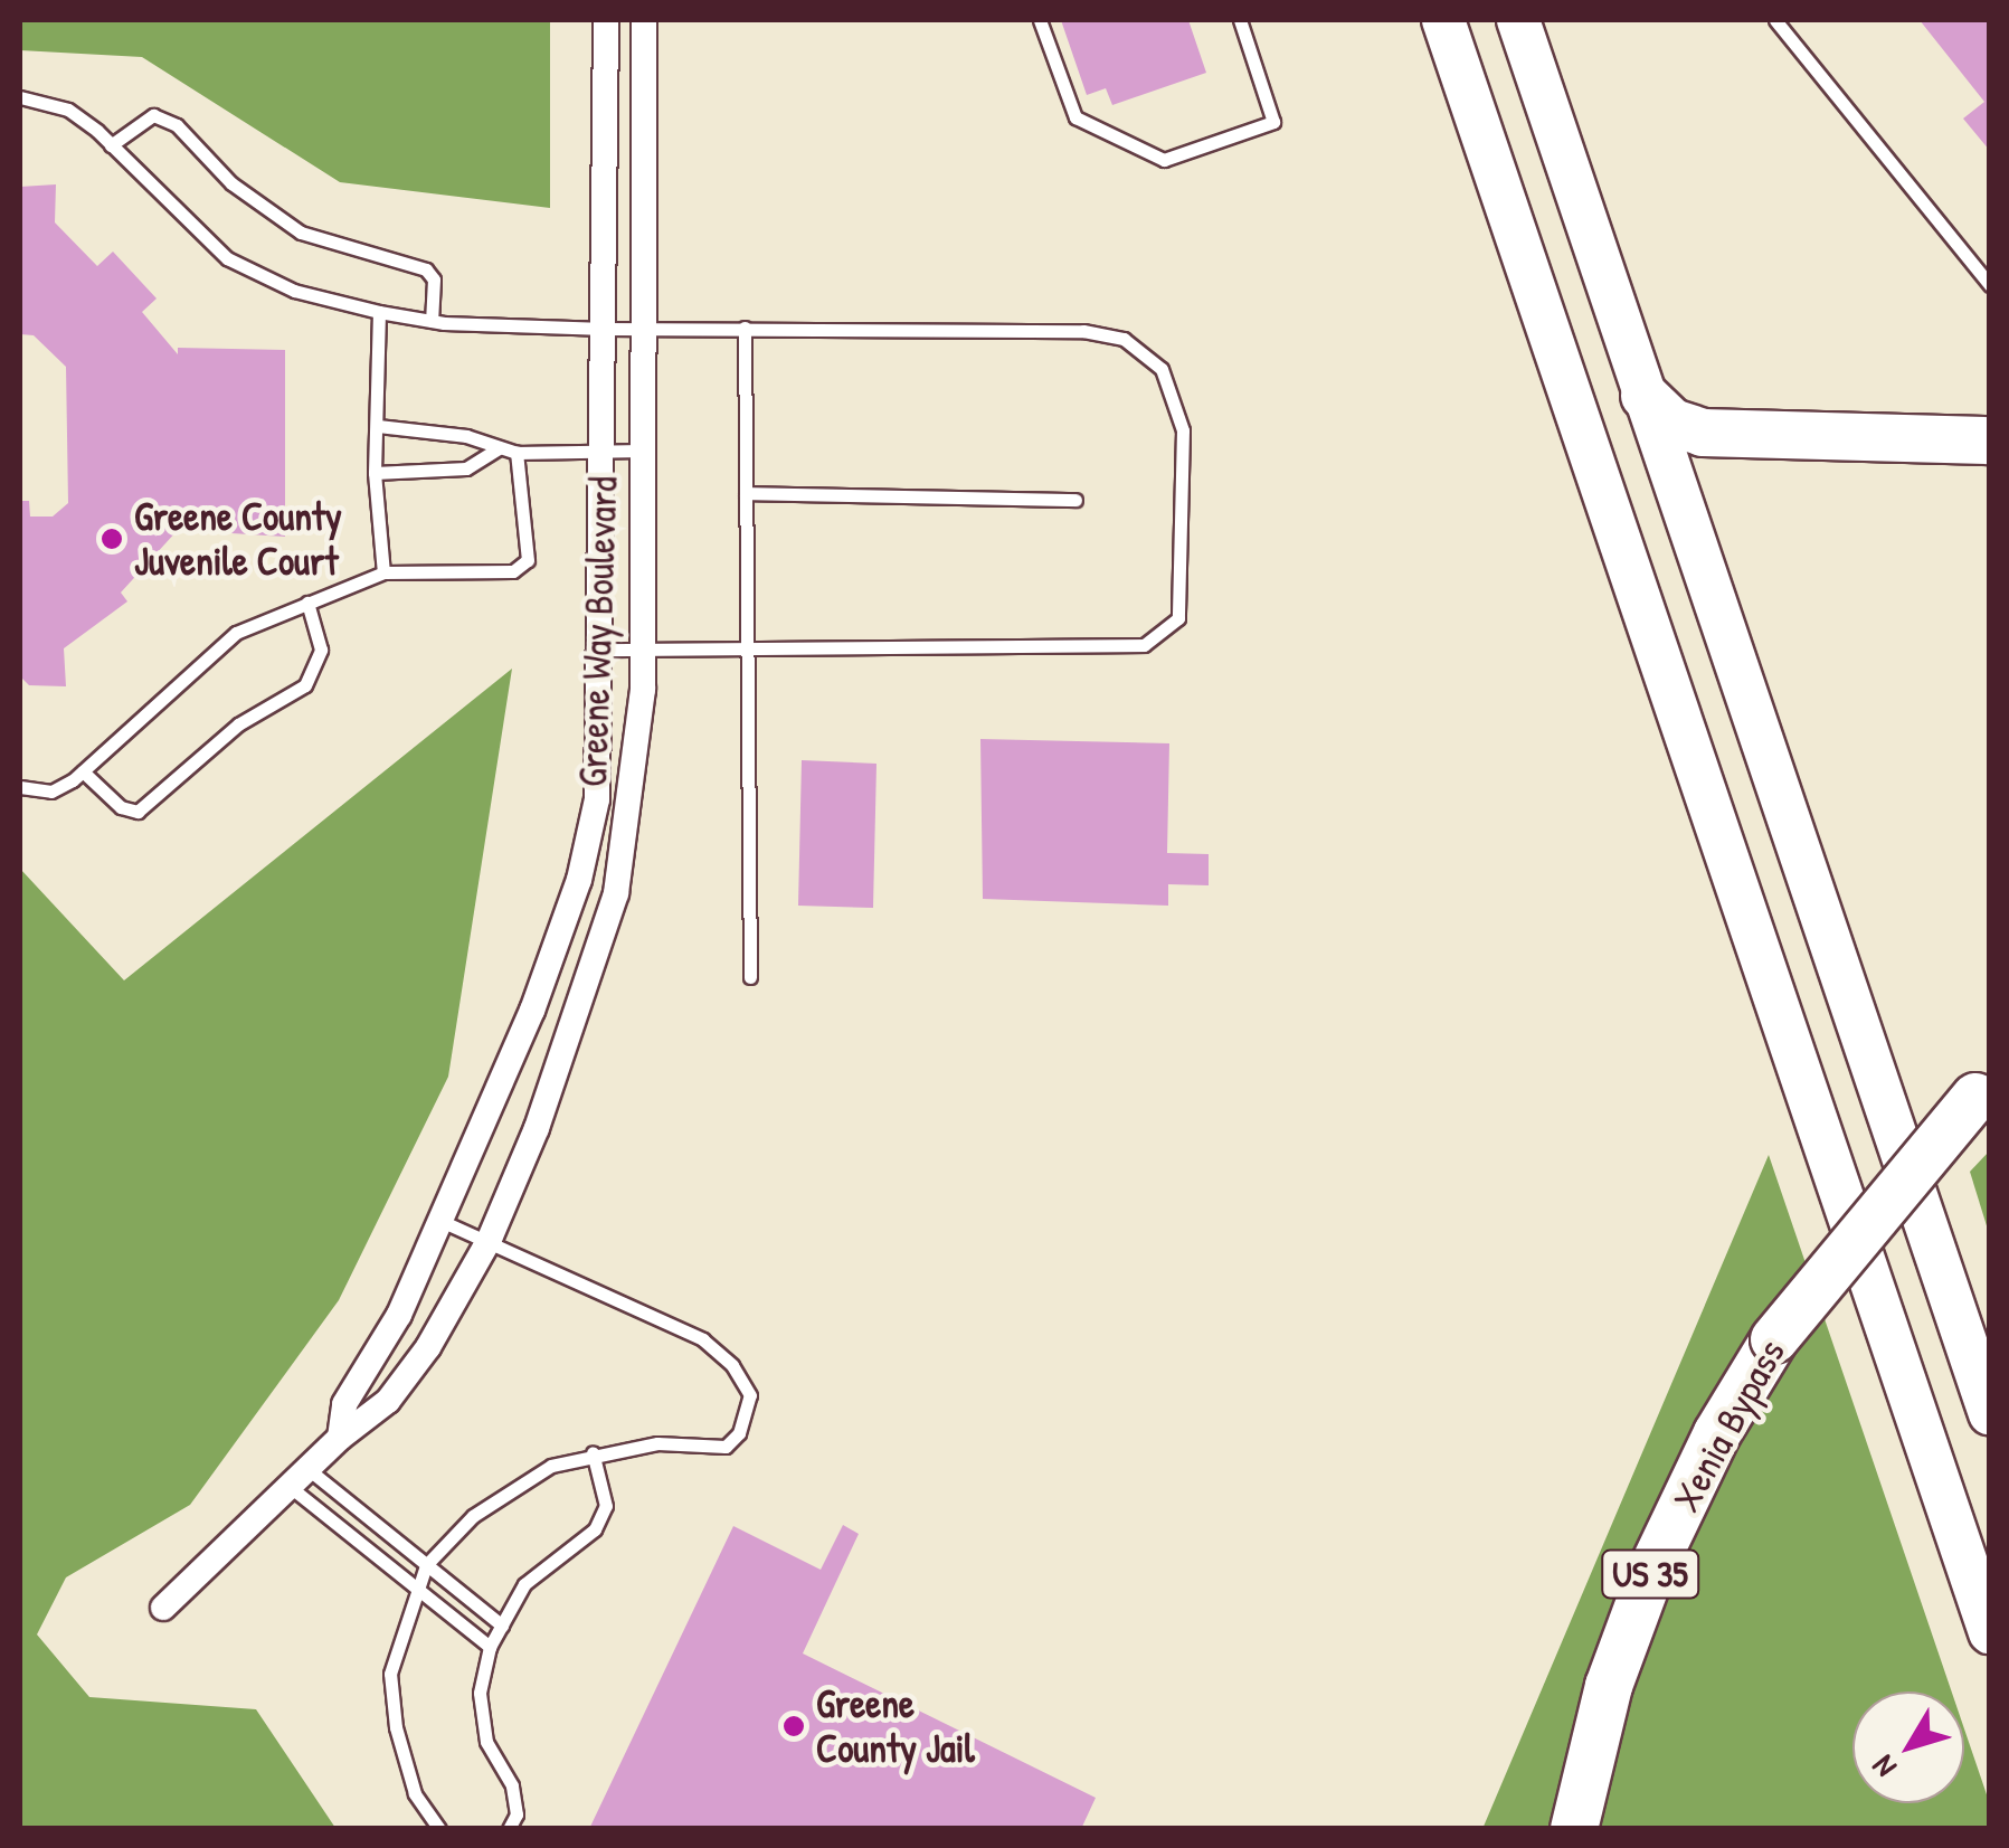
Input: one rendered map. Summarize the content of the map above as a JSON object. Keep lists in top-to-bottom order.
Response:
{
  "streets": {
    "highway": ["Xenia Bypass", "US 35"],
    "street": ["Greene Way Boulevard"]
  },
  "places": ["Greene County Juvenile Court", "Greene County Jail"],
  "north": "bottom left"
}
